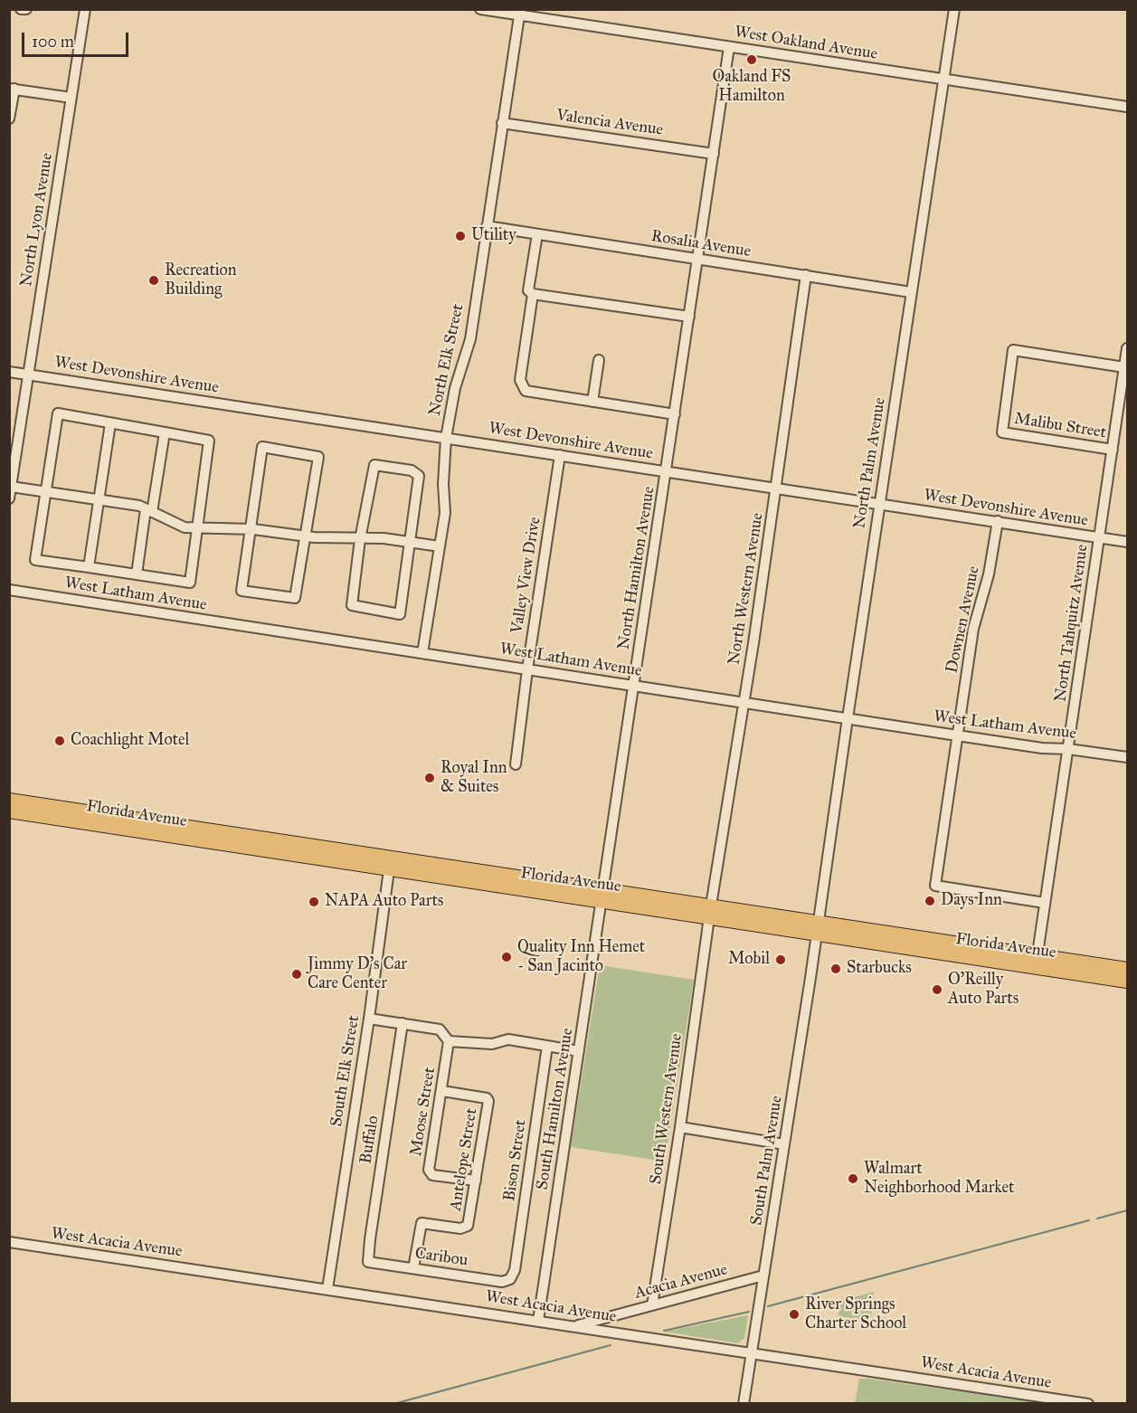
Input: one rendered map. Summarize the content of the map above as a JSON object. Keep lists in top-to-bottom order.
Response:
{
  "streets": {
    "main road": ["Florida Avenue"],
    "street": [
      "West Oakland Avenue",
      "Valencia Avenue",
      "North Lyon Avenue",
      "Rosalia Avenue",
      "North Elk Street",
      "West Devonshire Avenue",
      "Malibu Street",
      "North Palm Avenue",
      "North Hamilton Avenue",
      "Valley View Drive",
      "North Western Avenue",
      "West Latham Avenue",
      "Downen Avenue",
      "North Tahquitz Avenue",
      "South Elk Street",
      "South Hamilton Avenue",
      "South Western Avenue",
      "Moose Street",
      "Buffalo",
      "Antelope Street",
      "Bison Street",
      "South Palm Avenue",
      "West Acacia Avenue",
      "Caribou",
      "Acacia Avenue"
    ]
  },
  "crossings": [
    ["West Oakland Avenue", "North Elk Street"],
    ["West Oakland Avenue", "North Palm Avenue"],
    ["West Oakland Avenue", "North Hamilton Avenue"],
    ["Valencia Avenue", "North Elk Street"],
    ["Valencia Avenue", "North Hamilton Avenue"],
    ["North Lyon Avenue", "West Devonshire Avenue"],
    ["Rosalia Avenue", "North Elk Street"],
    ["Rosalia Avenue", "North Palm Avenue"],
    ["Rosalia Avenue", "North Hamilton Avenue"],
    ["Rosalia Avenue", "North Western Avenue"],
    ["North Elk Street", "West Devonshire Avenue"],
    ["North Elk Street", "West Latham Avenue"],
    ["West Devonshire Avenue", "North Palm Avenue"],
    ["West Devonshire Avenue", "North Hamilton Avenue"],
    ["West Devonshire Avenue", "Valley View Drive"],
    ["West Devonshire Avenue", "North Western Avenue"],
    ["West Devonshire Avenue", "Downen Avenue"],
    ["West Devonshire Avenue", "North Tahquitz Avenue"],
    ["Malibu Street", "North Tahquitz Avenue"],
    ["North Palm Avenue", "West Latham Avenue"],
    ["North Palm Avenue", "Florida Avenue"],
    ["North Palm Avenue", "South Palm Avenue"],
    ["North Hamilton Avenue", "West Latham Avenue"],
    ["North Hamilton Avenue", "Florida Avenue"],
    ["North Hamilton Avenue", "South Hamilton Avenue"],
    ["Valley View Drive", "West Latham Avenue"],
    ["North Western Avenue", "West Latham Avenue"],
    ["North Western Avenue", "Florida Avenue"],
    ["North Western Avenue", "South Western Avenue"],
    ["West Latham Avenue", "Downen Avenue"],
    ["West Latham Avenue", "North Tahquitz Avenue"],
    ["Downen Avenue", "North Tahquitz Avenue"],
    ["North Tahquitz Avenue", "Florida Avenue"],
    ["Florida Avenue", "South Elk Street"],
    ["Florida Avenue", "South Hamilton Avenue"],
    ["Florida Avenue", "South Western Avenue"],
    ["Florida Avenue", "South Palm Avenue"],
    ["South Elk Street", "West Acacia Avenue"],
    ["South Hamilton Avenue", "West Acacia Avenue"],
    ["South Western Avenue", "Acacia Avenue"],
    ["Moose Street", "Antelope Street"],
    ["Buffalo", "Caribou"],
    ["Antelope Street", "Caribou"],
    ["Bison Street", "Caribou"],
    ["South Palm Avenue", "West Acacia Avenue"],
    ["South Palm Avenue", "Acacia Avenue"],
    ["West Acacia Avenue", "Acacia Avenue"]
  ],
  "places": [
    "Oakland FS Hamilton",
    "Utility",
    "Recreation Building",
    "Coachlight Motel",
    "Royal Inn & Suites",
    "Days Inn",
    "NAPA Auto Parts",
    "Quality Inn Hemet - San Jacinto",
    "Mobil",
    "Starbucks",
    "Jimmy D's Car Care Center",
    "O'Reilly Auto Parts",
    "Walmart Neighborhood Market",
    "River Springs Charter School"
  ],
  "scale_bar": "100 m"
}
